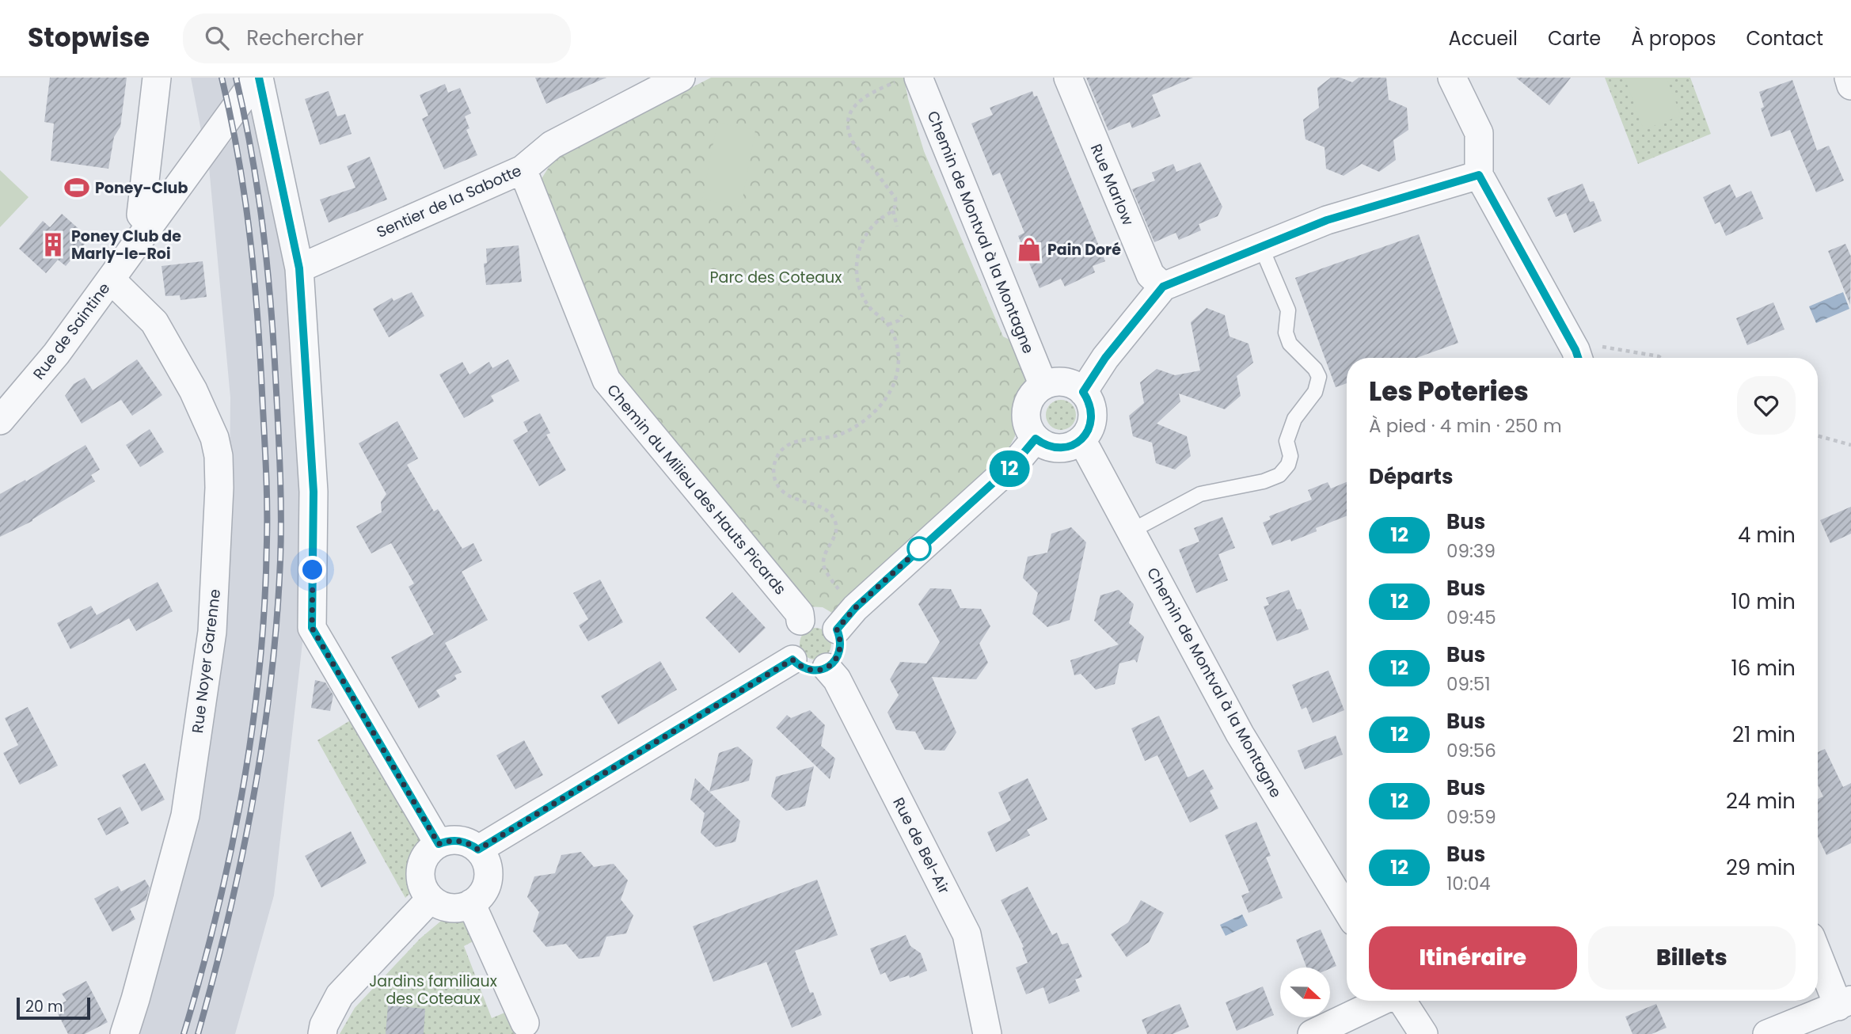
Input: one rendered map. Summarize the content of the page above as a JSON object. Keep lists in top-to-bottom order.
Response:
{
  "streets": {
    "street": [
      "Rue Marlow",
      "Sentier de la Sabotte",
      "Chemin de Montval à la Montagne",
      "Rue de Saintine",
      "Chemin du Milieu des Hauts Picards",
      "Rue Noyer Garenne",
      "Rue de Bel-Air"
    ]
  },
  "crossings": [
    ["Sentier de la Sabotte", "Chemin du Milieu des Hauts Picards"],
    ["Rue de Saintine", "Rue Noyer Garenne"],
    ["Chemin du Milieu des Hauts Picards", "Rue de Bel-Air"]
  ],
  "parks": ["Parc des Coteaux", "Jardins familiaux des Coteaux"],
  "places": {
    "sports": ["Poney-Club"],
    "building": ["Poney Club de Marly-le-Roi"],
    "shop": ["Pain Doré"]
  },
  "lines": ["bus line 12"],
  "scale_bar": "20 m",
  "north": "right",
  "page": {
    "header": "Stopwise",
    "search": "Rechercher",
    "nav": [
      "Accueil",
      "Carte",
      "À propos",
      "Contact"
    ],
    "on_map": "12",
    "heading": [
      ["Les Poteries", "À pied · 4 min · 250 m"],
      "Départs"
    ],
    "list": [
      {
        "mark": "12",
        "name": "Bus",
        "note": "09:39",
        "value": "4 min"
      },
      {
        "mark": "12",
        "name": "Bus",
        "note": "09:45",
        "value": "10 min"
      },
      {
        "mark": "12",
        "name": "Bus",
        "note": "09:51",
        "value": "16 min"
      },
      {
        "mark": "12",
        "name": "Bus",
        "note": "09:56",
        "value": "21 min"
      },
      {
        "mark": "12",
        "name": "Bus",
        "note": "09:59",
        "value": "24 min"
      },
      {
        "mark": "12",
        "name": "Bus",
        "note": "10:04",
        "value": "29 min"
      }
    ],
    "buttons": ["Itinéraire", "Billets"],
    "scale": "20 m"
  }
}
